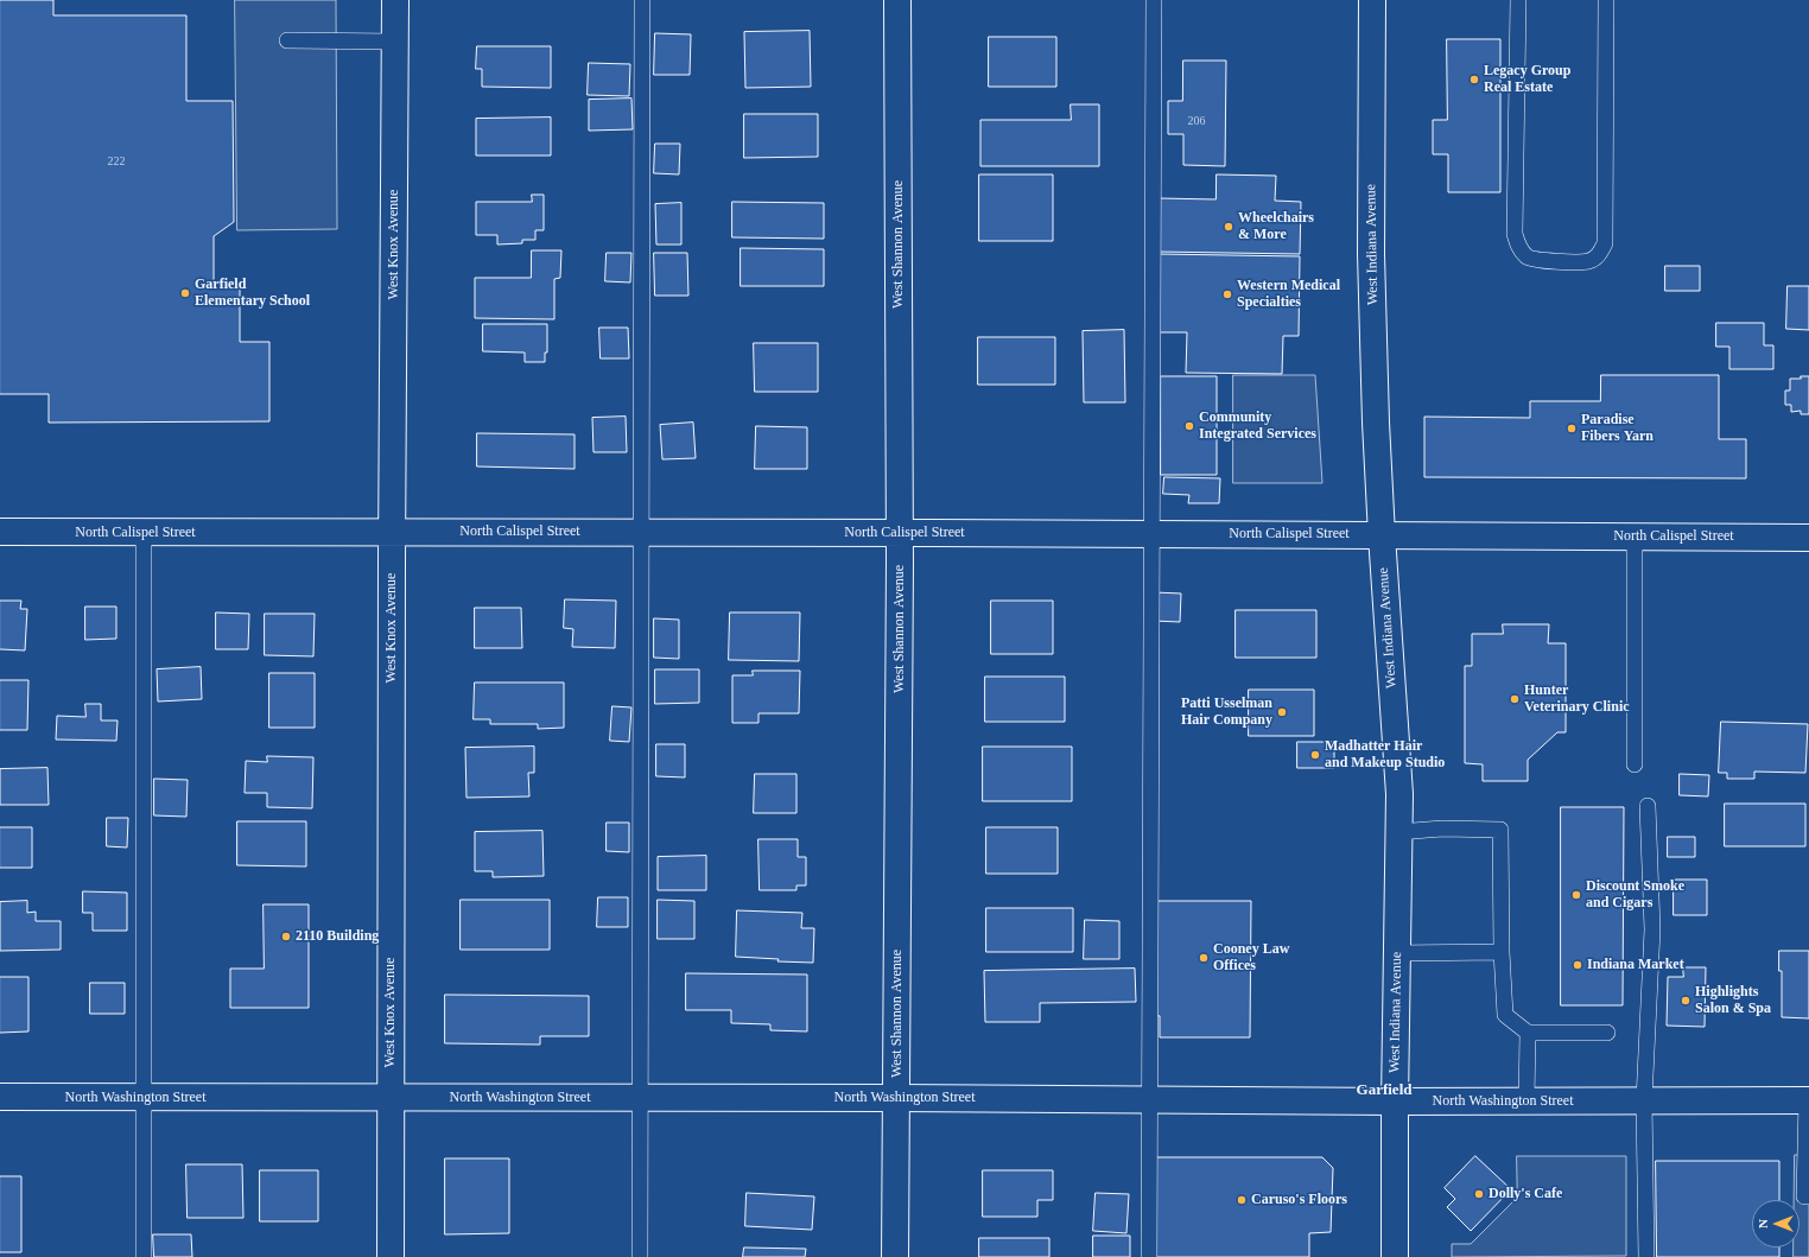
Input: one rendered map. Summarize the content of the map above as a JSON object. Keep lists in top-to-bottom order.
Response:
{
  "streets": {
    "street": [
      "West Knox Avenue",
      "West Shannon Avenue",
      "West Indiana Avenue",
      "North Calispel Street",
      "North Washington Street"
    ]
  },
  "crossings": [
    ["West Knox Avenue", "North Calispel Street"],
    ["West Knox Avenue", "North Washington Street"],
    ["West Shannon Avenue", "North Calispel Street"],
    ["West Shannon Avenue", "North Washington Street"],
    ["West Indiana Avenue", "North Calispel Street"],
    ["West Indiana Avenue", "North Washington Street"]
  ],
  "districts": ["Garfield"],
  "places": [
    "Legacy Group Real Estate",
    "Wheelchairs & More",
    "Garfield Elementary School",
    "Western Medical Specialties",
    "Community Integrated Services",
    "Paradise Fibers Yarn",
    "Hunter Veterinary Clinic",
    "Patti Usselman Hair Company",
    "Madhatter Hair and Makeup Studio",
    "Discount Smoke and Cigars",
    "2110 Building",
    "Cooney Law Offices",
    "Indiana Market",
    "Highlights Salon & Spa",
    "Dolly's Cafe",
    "Caruso's Floors"
  ],
  "house_numbers": ["206", "222"],
  "north": "left"
}
